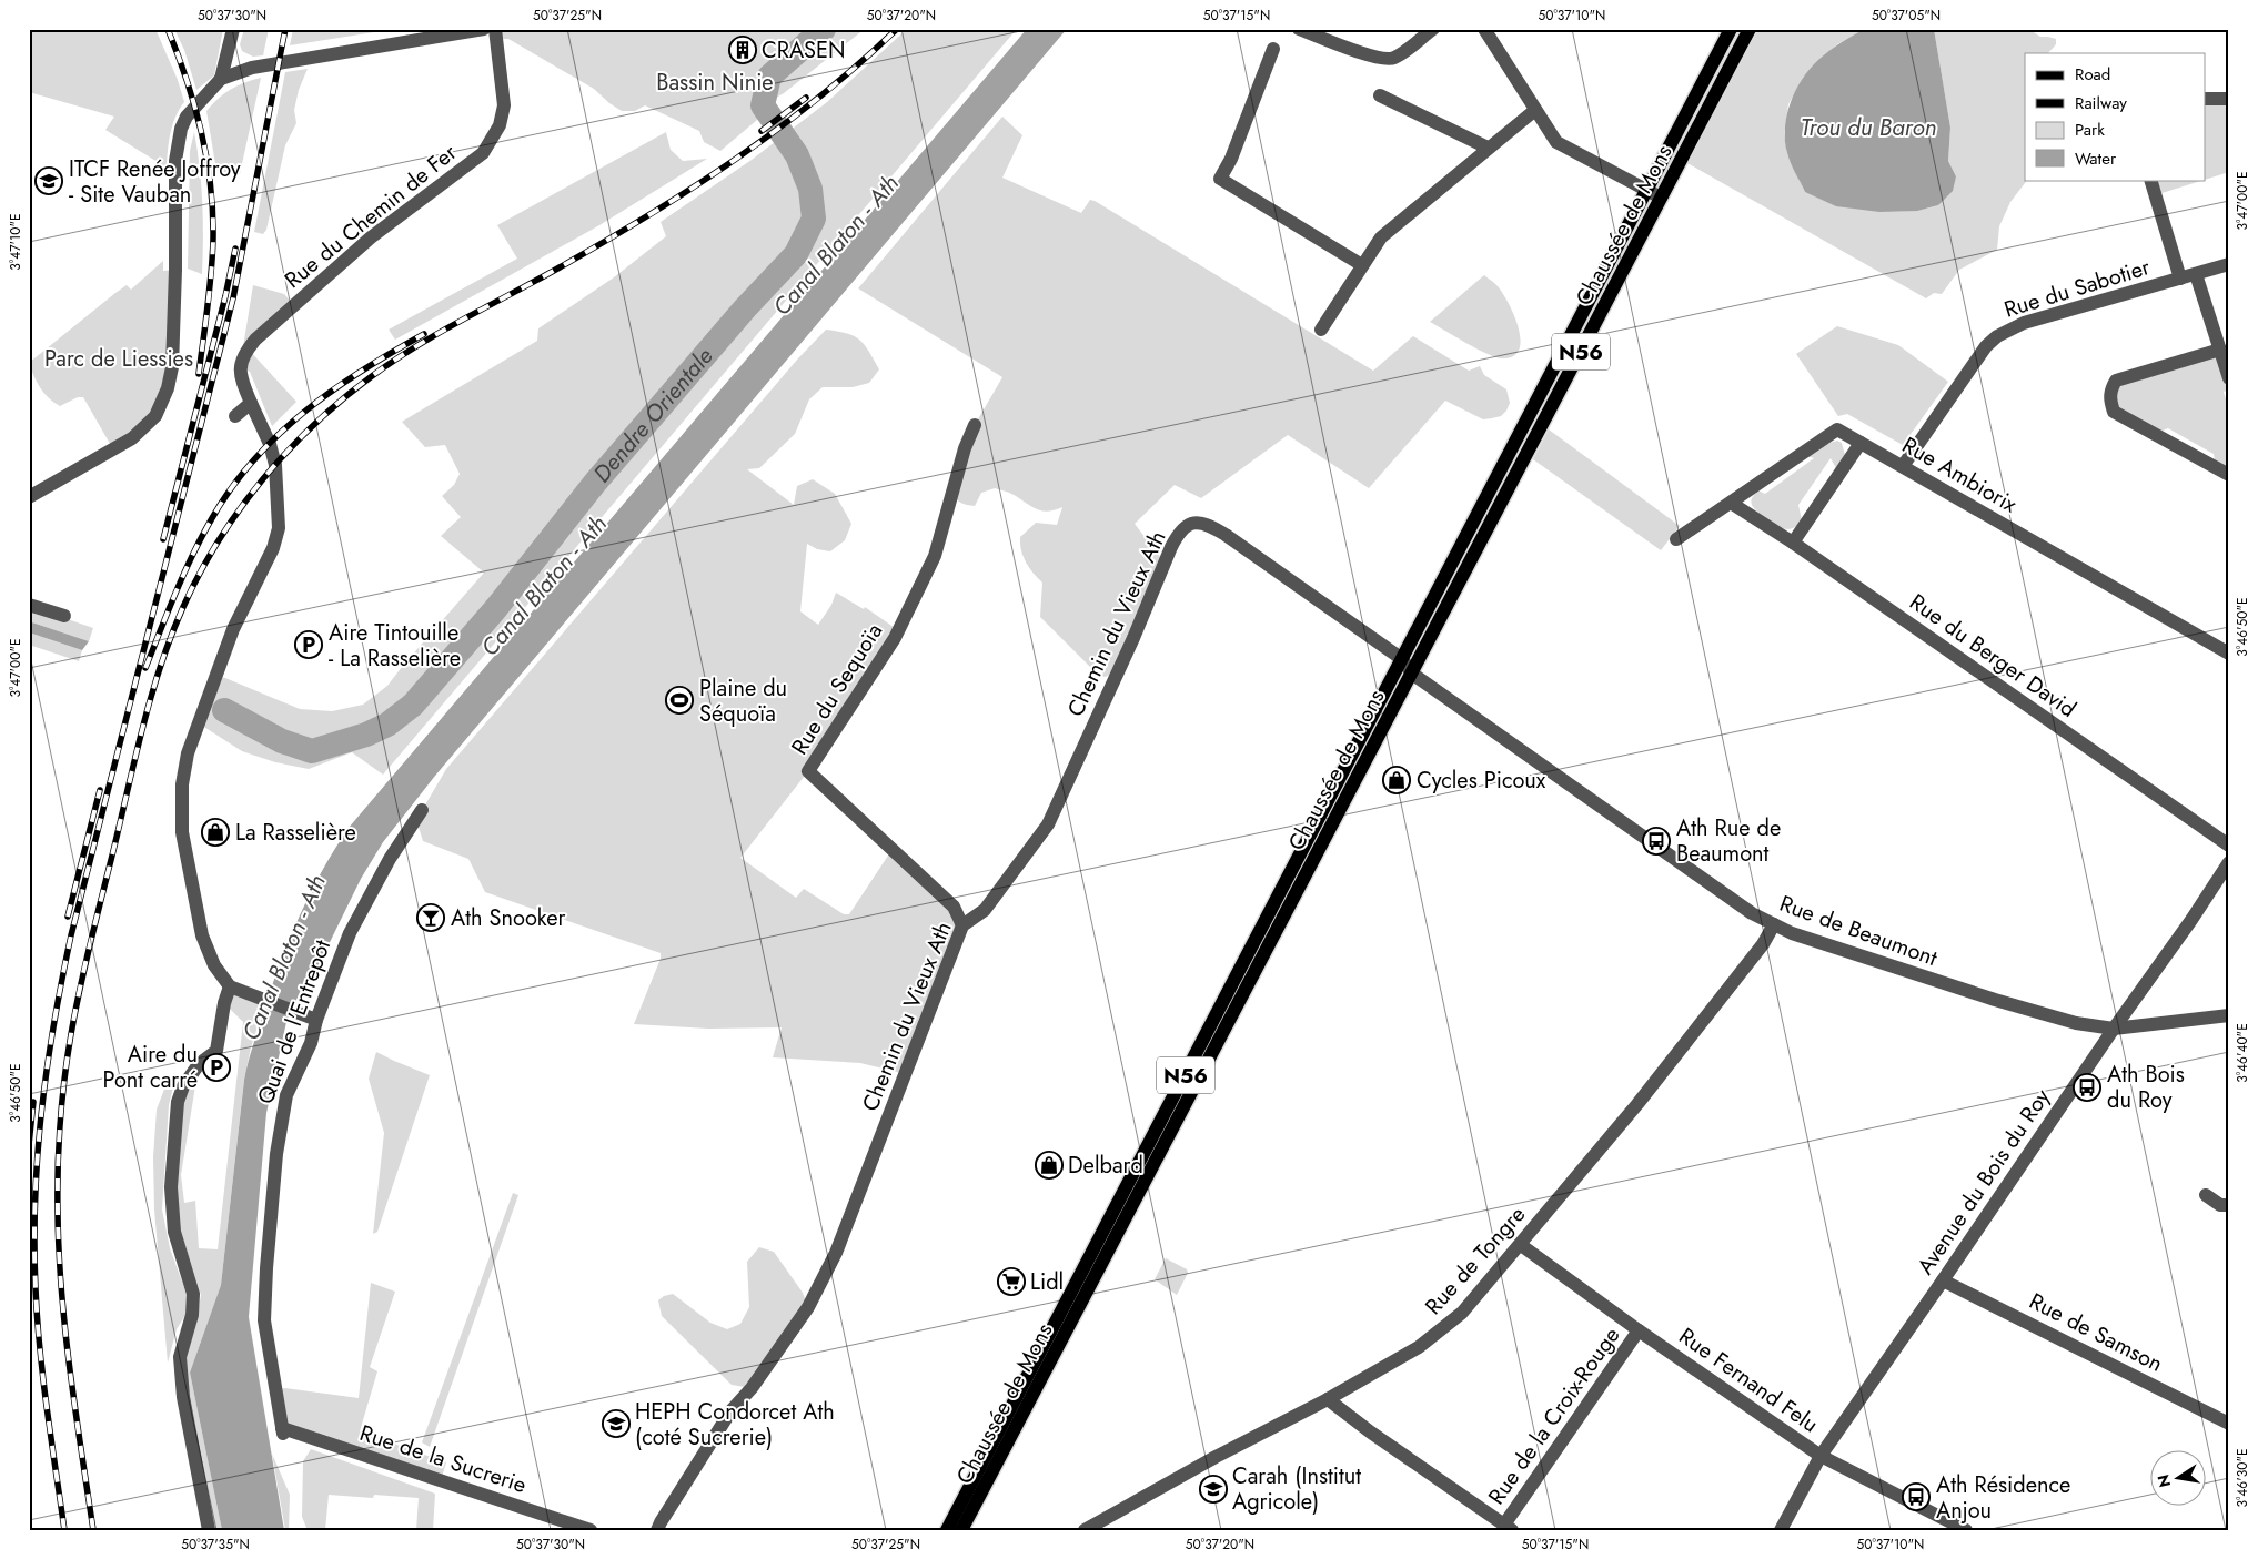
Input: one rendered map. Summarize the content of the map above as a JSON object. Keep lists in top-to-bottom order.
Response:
{
  "streets": {
    "main road": ["Chaussée de Mons", "N56"],
    "street": [
      "Rue du Chemin de Fer",
      "Rue du Sabotier",
      "Rue Ambiorix",
      "Chemin du Vieux Ath",
      "Rue du Berger David",
      "Rue du Sequoïa",
      "Rue de Beaumont",
      "Quai de l'Entrepôt",
      "Avenue du Bois du Roy",
      "Rue de Tongre",
      "Rue de Samson",
      "Rue Fernand Felu",
      "Rue de la Croix-Rouge",
      "Rue de la Sucrerie"
    ]
  },
  "crossings": [
    ["Chaussée de Mons", "Chemin du Vieux Ath"],
    ["Chaussée de Mons", "Rue de Beaumont"],
    ["Rue du Sabotier", "Rue Ambiorix"],
    ["Rue Ambiorix", "Rue du Berger David"],
    ["Chemin du Vieux Ath", "Rue du Sequoïa"],
    ["Chemin du Vieux Ath", "Rue de Beaumont"],
    ["Rue de Beaumont", "Avenue du Bois du Roy"],
    ["Rue de Beaumont", "Rue de Tongre"],
    ["Quai de l'Entrepôt", "Rue de la Sucrerie"],
    ["Avenue du Bois du Roy", "Rue de Samson"],
    ["Avenue du Bois du Roy", "Rue Fernand Felu"],
    ["Rue de Tongre", "Rue Fernand Felu"],
    ["Rue Fernand Felu", "Rue de la Croix-Rouge"]
  ],
  "water": ["Trou du Baron", "Canal Blaton - Ath", "Dendre Orientale"],
  "parks": ["Bassin Ninie", "Parc de Liessies"],
  "places": {
    "building": ["CRASEN"],
    "school or university": ["ITCF Renée Joffroy - Site Vauban", "HEPH Condorcet Ath (coté Sucrerie)", "Carah (Institut Agricole)"],
    "parking": ["Aire Tintouille - La Rasselière", "Aire du Pont carré"],
    "sports": ["Plaine du Séquoïa"],
    "shop": ["Cycles Picoux", "La Rasselière", "Delbard"],
    "bus stop": ["Ath Rue de Beaumont", "Ath Bois du Roy", "Ath Résidence Anjou"],
    "bar": ["Ath Snooker"],
    "supermarket": ["Lidl"]
  },
  "legend": [
    "Road",
    "Railway",
    "Park",
    "Water"
  ],
  "north": "left",
  "coordinates": [
    "50°37'30\"N",
    "50°37'25\"N",
    "50°37'20\"N",
    "50°37'15\"N",
    "50°37'10\"N",
    "50°37'05\"N",
    "3°47'00\"E",
    "3°47'10\"E",
    "3°46'50\"E",
    "3°46'40\"E",
    "3°46'30\"E",
    "50°37'35\"N"
  ]
}
